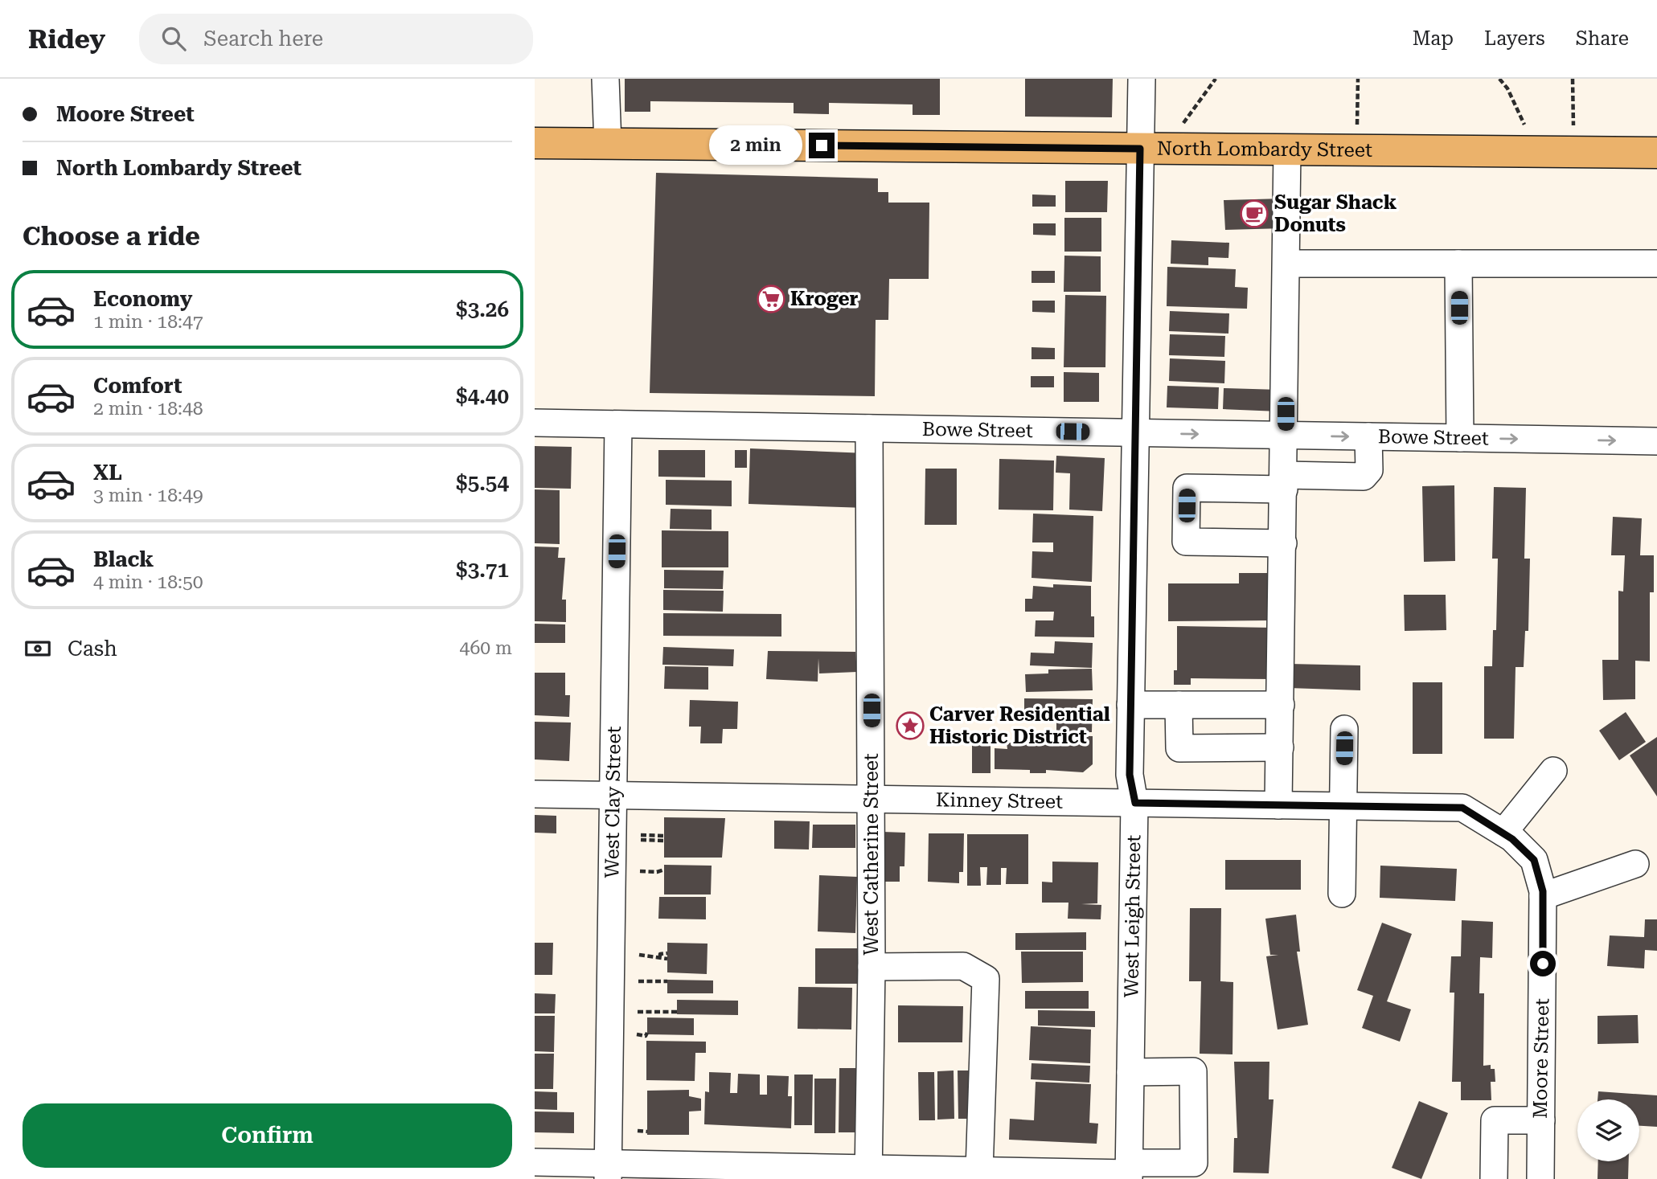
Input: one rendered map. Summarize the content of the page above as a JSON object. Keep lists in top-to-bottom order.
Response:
{
  "streets": {
    "main road": ["North Lombardy Street"],
    "street": [
      "Bowe Street",
      "Kinney Street",
      "West Clay Street",
      "West Catherine Street",
      "West Leigh Street",
      "Moore Street"
    ]
  },
  "crossings": [
    ["North Lombardy Street", "West Leigh Street"],
    ["Bowe Street", "West Clay Street"],
    ["Bowe Street", "West Catherine Street"],
    ["Bowe Street", "West Leigh Street"],
    ["Kinney Street", "West Clay Street"],
    ["Kinney Street", "West Catherine Street"],
    ["Kinney Street", "West Leigh Street"],
    ["Kinney Street", "Moore Street"]
  ],
  "places": {
    "cafe": ["Sugar Shack Donuts"],
    "supermarket": ["Kroger"],
    "place": ["Carver Residential Historic District"]
  },
  "page": {
    "header": "Ridey",
    "search": "Search here",
    "nav": ["Map", "Layers", "Share"],
    "banner": ["Moore Street", "North Lombardy Street"],
    "bubble": "2 min",
    "heading": "Choose a ride",
    "list": [
      {
        "name": "Economy",
        "note": "1 min · 18:47",
        "value": "$3.26"
      },
      {
        "name": "Comfort",
        "note": "2 min · 18:48",
        "value": "$4.40"
      },
      {
        "name": "XL",
        "note": "3 min · 18:49",
        "value": "$5.54"
      },
      {
        "name": "Black",
        "note": "4 min · 18:50",
        "value": "$3.71"
      }
    ],
    "pay": ["Cash", "460 m"],
    "buttons": "Confirm"
  }
}
